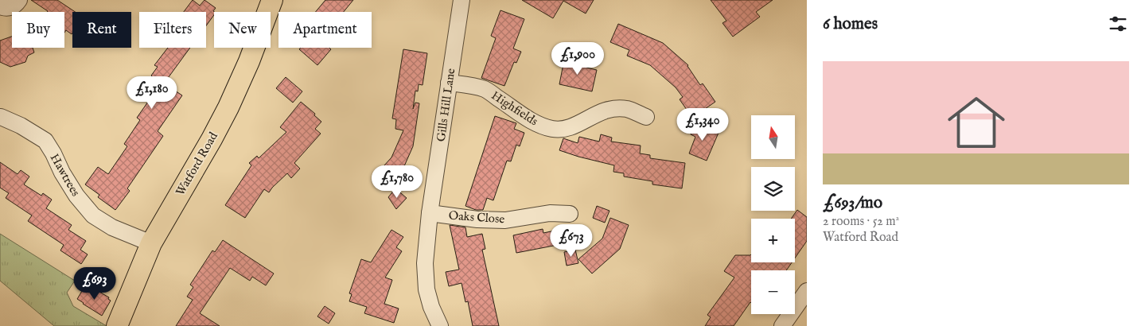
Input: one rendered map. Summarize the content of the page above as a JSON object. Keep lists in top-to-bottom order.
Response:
{
  "streets": {
    "main road": ["Watford Road"],
    "street": [
      "Gills Hill Lane",
      "Highfields",
      "Hawtrees",
      "Oaks Close"
    ]
  },
  "crossings": [
    ["Gills Hill Lane", "Highfields"],
    ["Gills Hill Lane", "Oaks Close"],
    ["Watford Road", "Hawtrees"]
  ],
  "north": "top",
  "page": {
    "heading": "6 homes",
    "chip": [
      "Buy",
      "Rent",
      "Filters",
      "New",
      "Apartment"
    ],
    "price": [
      "£1,900",
      "£1,180",
      "£1,340",
      "£1,780",
      "£673",
      "£693"
    ],
    "list": [
      {
        "name": "£693/mo",
        "note": "2 rooms · 52 m² · Watford Road"
      }
    ],
    "map_buttons": ["+", "−"]
  }
}
